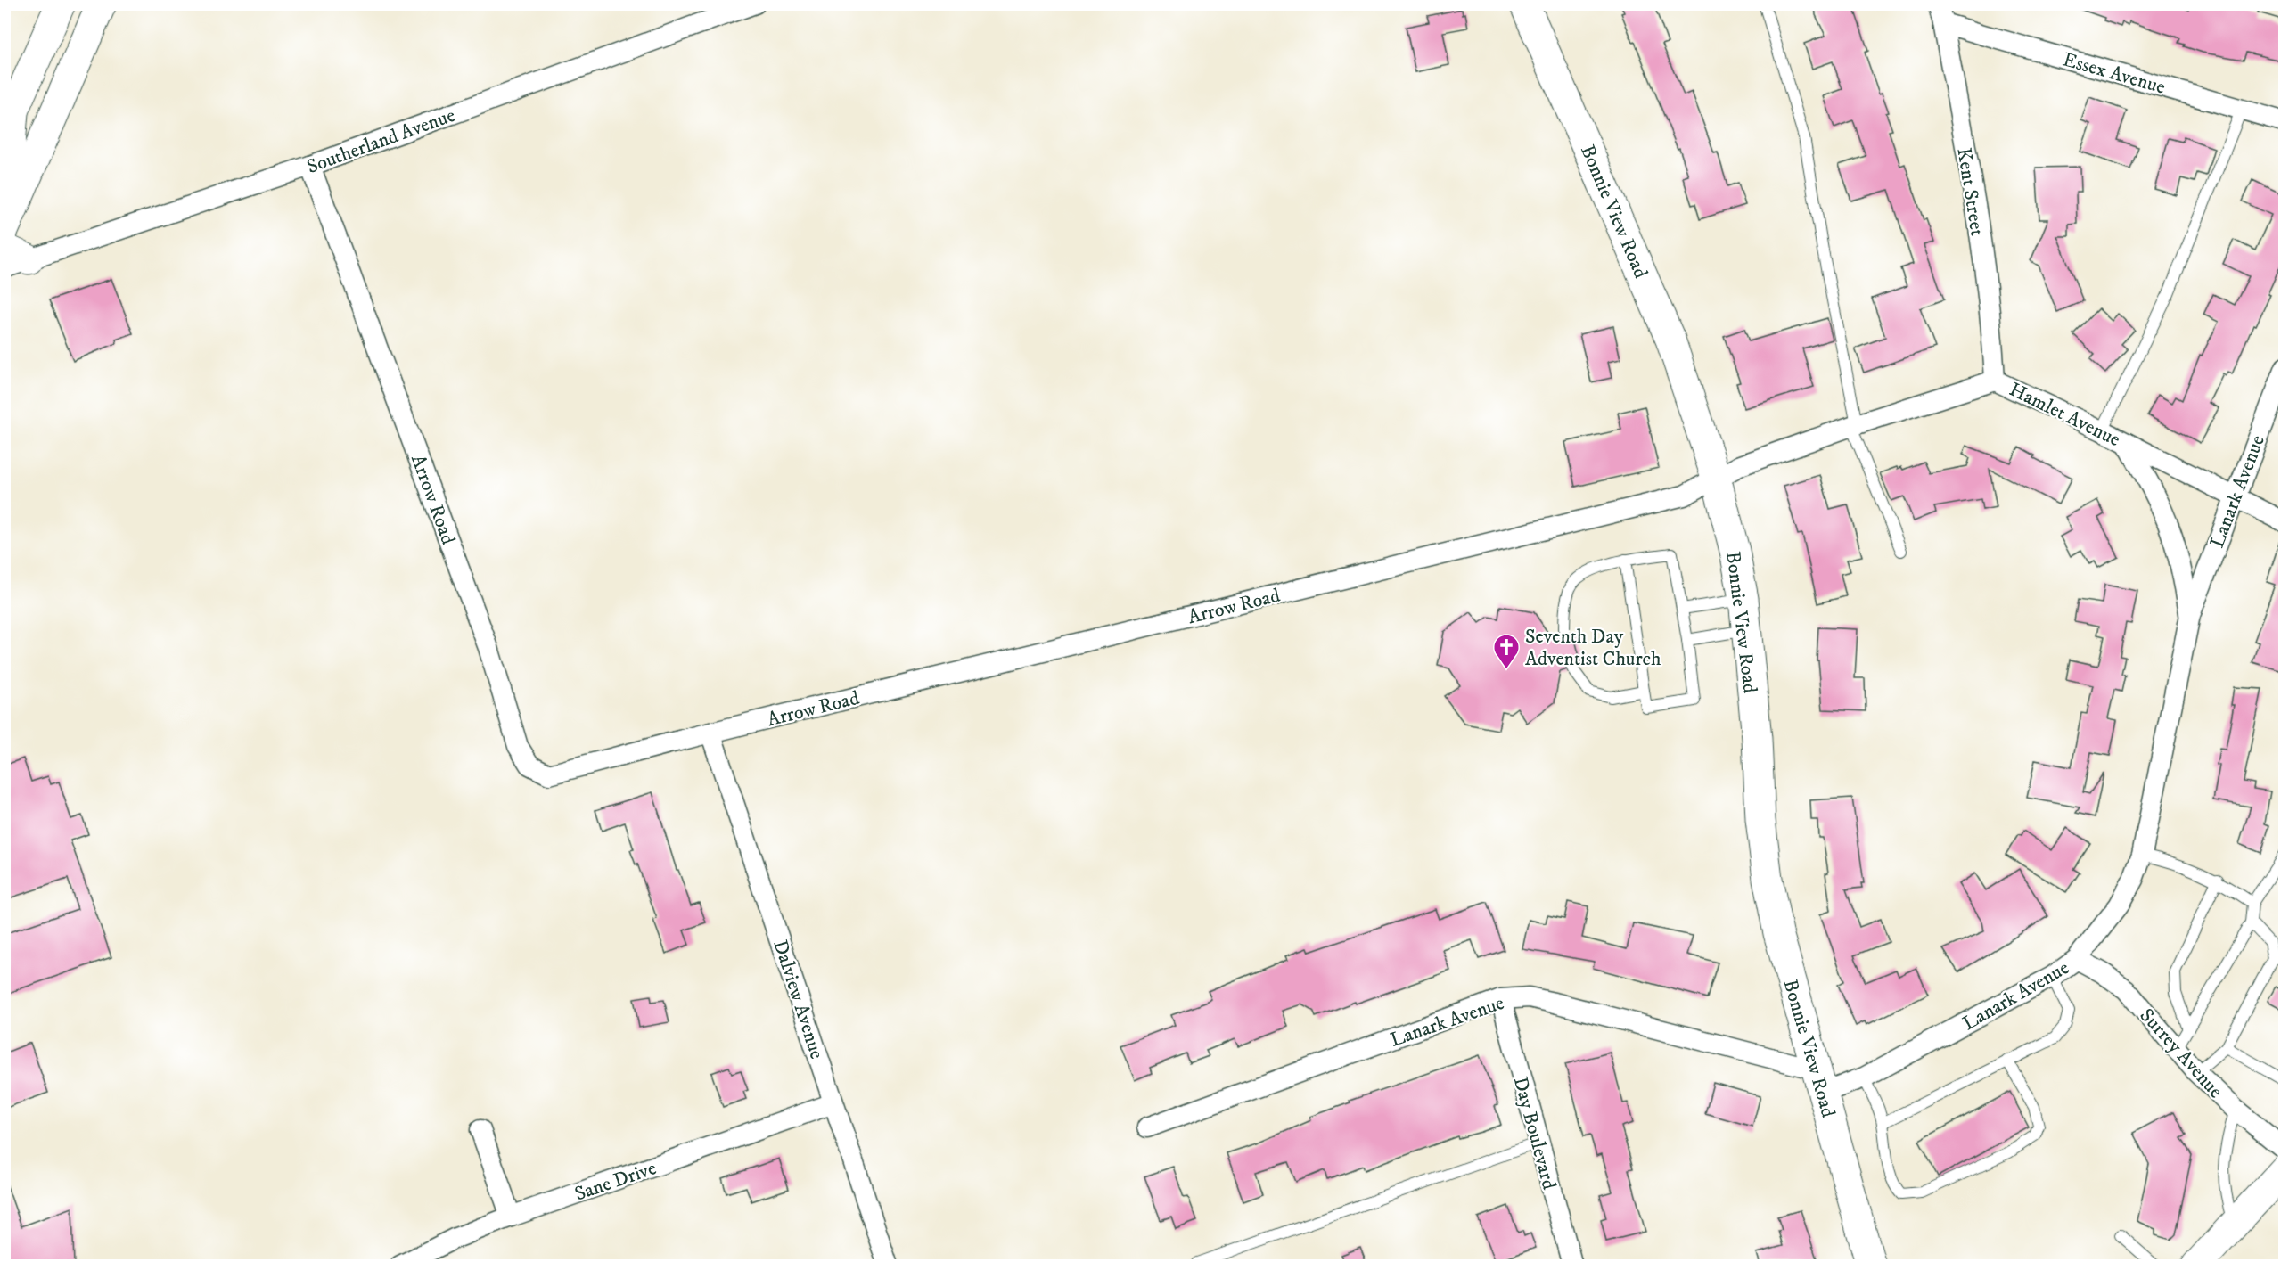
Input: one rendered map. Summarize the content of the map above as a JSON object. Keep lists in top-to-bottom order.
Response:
{
  "streets": {
    "street": [
      "Essex Avenue",
      "Southerland Avenue",
      "Kent Street",
      "Bonnie View Road",
      "Hamlet Avenue",
      "Lanark Avenue",
      "Arrow Road",
      "Dalview Avenue",
      "Surrey Avenue",
      "Day Boulevard",
      "Sane Drive"
    ]
  },
  "crossings": [
    ["Essex Avenue", "Kent Street"],
    ["Southerland Avenue", "Arrow Road"],
    ["Kent Street", "Hamlet Avenue"],
    ["Bonnie View Road", "Hamlet Avenue"],
    ["Bonnie View Road", "Lanark Avenue"],
    ["Bonnie View Road", "Arrow Road"],
    ["Hamlet Avenue", "Lanark Avenue"],
    ["Hamlet Avenue", "Arrow Road"],
    ["Lanark Avenue", "Surrey Avenue"],
    ["Lanark Avenue", "Day Boulevard"],
    ["Arrow Road", "Dalview Avenue"],
    ["Dalview Avenue", "Sane Drive"]
  ],
  "places": {
    "church": ["Seventh Day Adventist Church"]
  }
}
